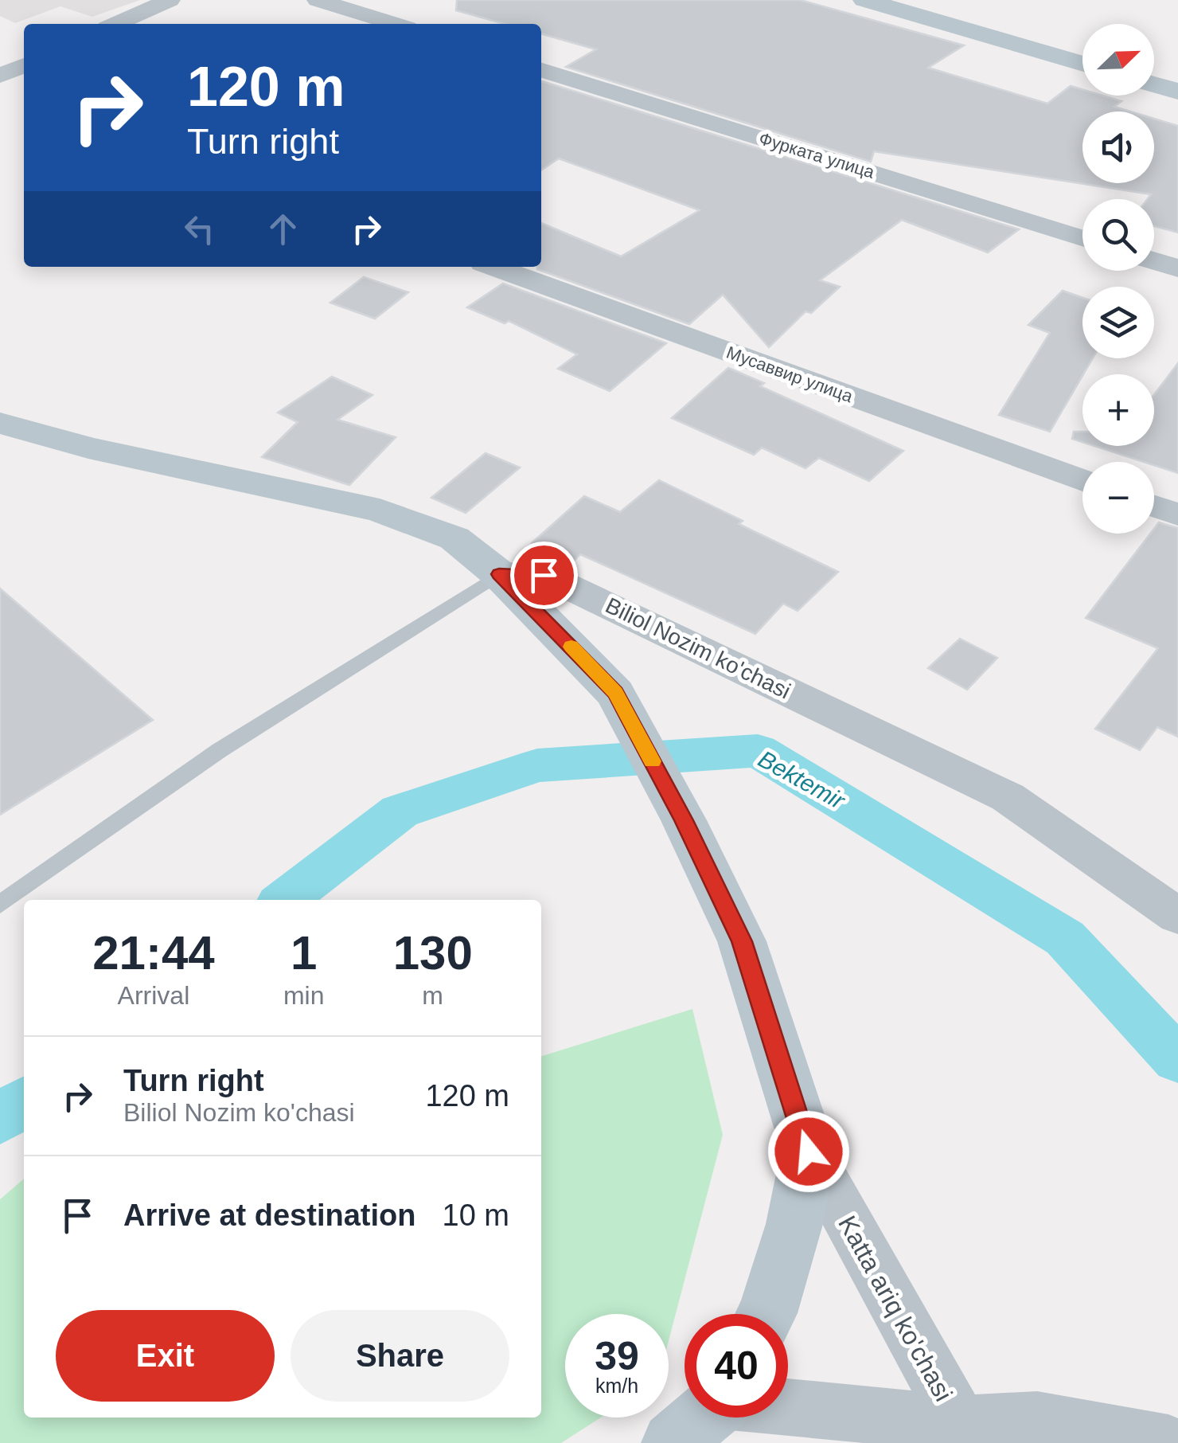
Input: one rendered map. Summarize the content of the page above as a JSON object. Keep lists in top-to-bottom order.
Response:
{
  "streets": {
    "street": [
      "Фурката улица",
      "Мусаввир улица",
      "Biliol Nozim ko'chasi",
      "Katta ariq ko'chasi"
    ]
  },
  "crossings": [
    ["Biliol Nozim ko'chasi", "Katta ariq ko'chasi"]
  ],
  "water": ["Bektemir"],
  "north": "top right",
  "page": {
    "map_buttons": ["+", "−"],
    "turn": ["120 m", "Turn right"],
    "eta": [
      "21:44",
      "Arrival",
      "1",
      "min",
      "130",
      "m"
    ],
    "list": [
      {
        "name": "Turn right",
        "note": "Biliol Nozim ko'chasi",
        "value": "120 m"
      },
      {
        "name": "Arrive at destination",
        "value": "10 m"
      }
    ],
    "buttons": ["Exit", "Share"],
    "speed": "39 km/h",
    "limit": "40"
  }
}
